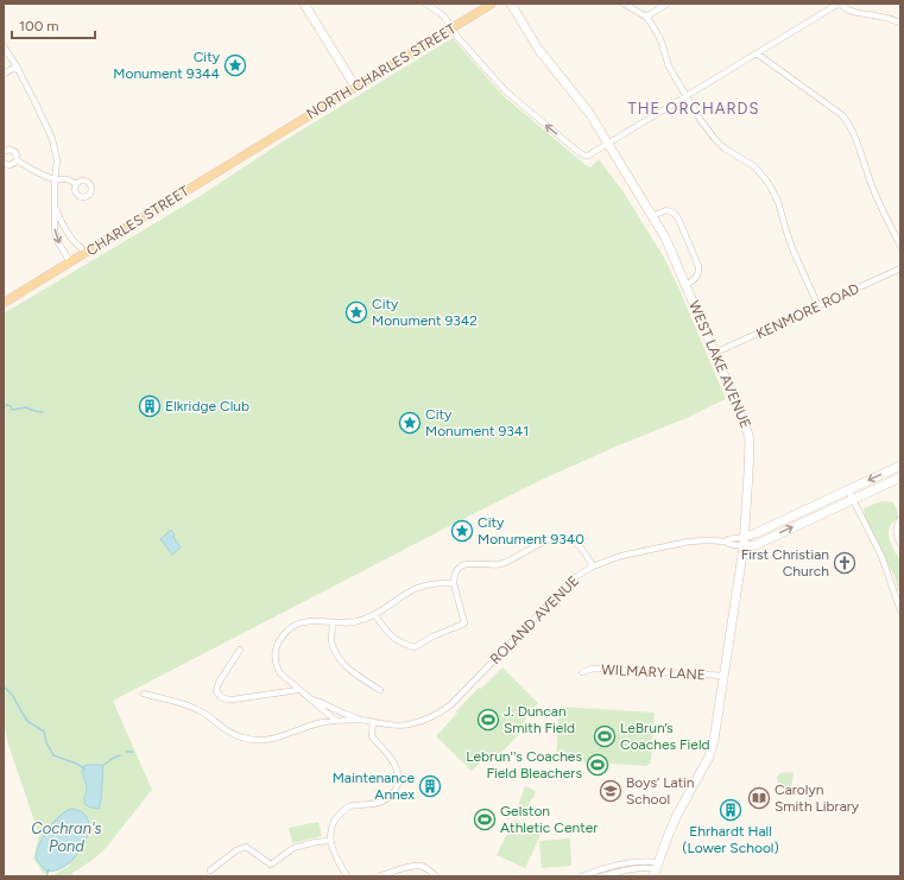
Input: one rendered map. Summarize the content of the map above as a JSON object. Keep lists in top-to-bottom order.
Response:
{
  "streets": {
    "main road": ["NORTH CHARLES STREET", "CHARLES STREET"],
    "street": [
      "KENMORE ROAD",
      "WEST LAKE AVENUE",
      "ROLAND AVENUE",
      "WILMARY LANE"
    ]
  },
  "crossings": [
    ["NORTH CHARLES STREET", "CHARLES STREET"],
    ["KENMORE ROAD", "WEST LAKE AVENUE"],
    ["WEST LAKE AVENUE", "ROLAND AVENUE"],
    ["WEST LAKE AVENUE", "WILMARY LANE"]
  ],
  "districts": ["THE ORCHARDS"],
  "water": ["Cochran's Pond"],
  "places": {
    "place": [
      "City Monument 9344",
      "City Monument 9342",
      "City Monument 9341",
      "City Monument 9340"
    ],
    "building": ["Elkridge Club", "Maintenance Annex", "Ehrhardt Hall (Lower School)"],
    "church": ["First Christian Church"],
    "sports": [
      "J. Duncan Smith Field",
      "LeBrun’s Coaches Field",
      "Lebrun''s Coaches Field Bleachers",
      "Gelston Athletic Center"
    ],
    "school or university": ["Boys’ Latin School"],
    "library": ["Carolyn Smith Library"]
  },
  "scale_bar": "100 m"
}
